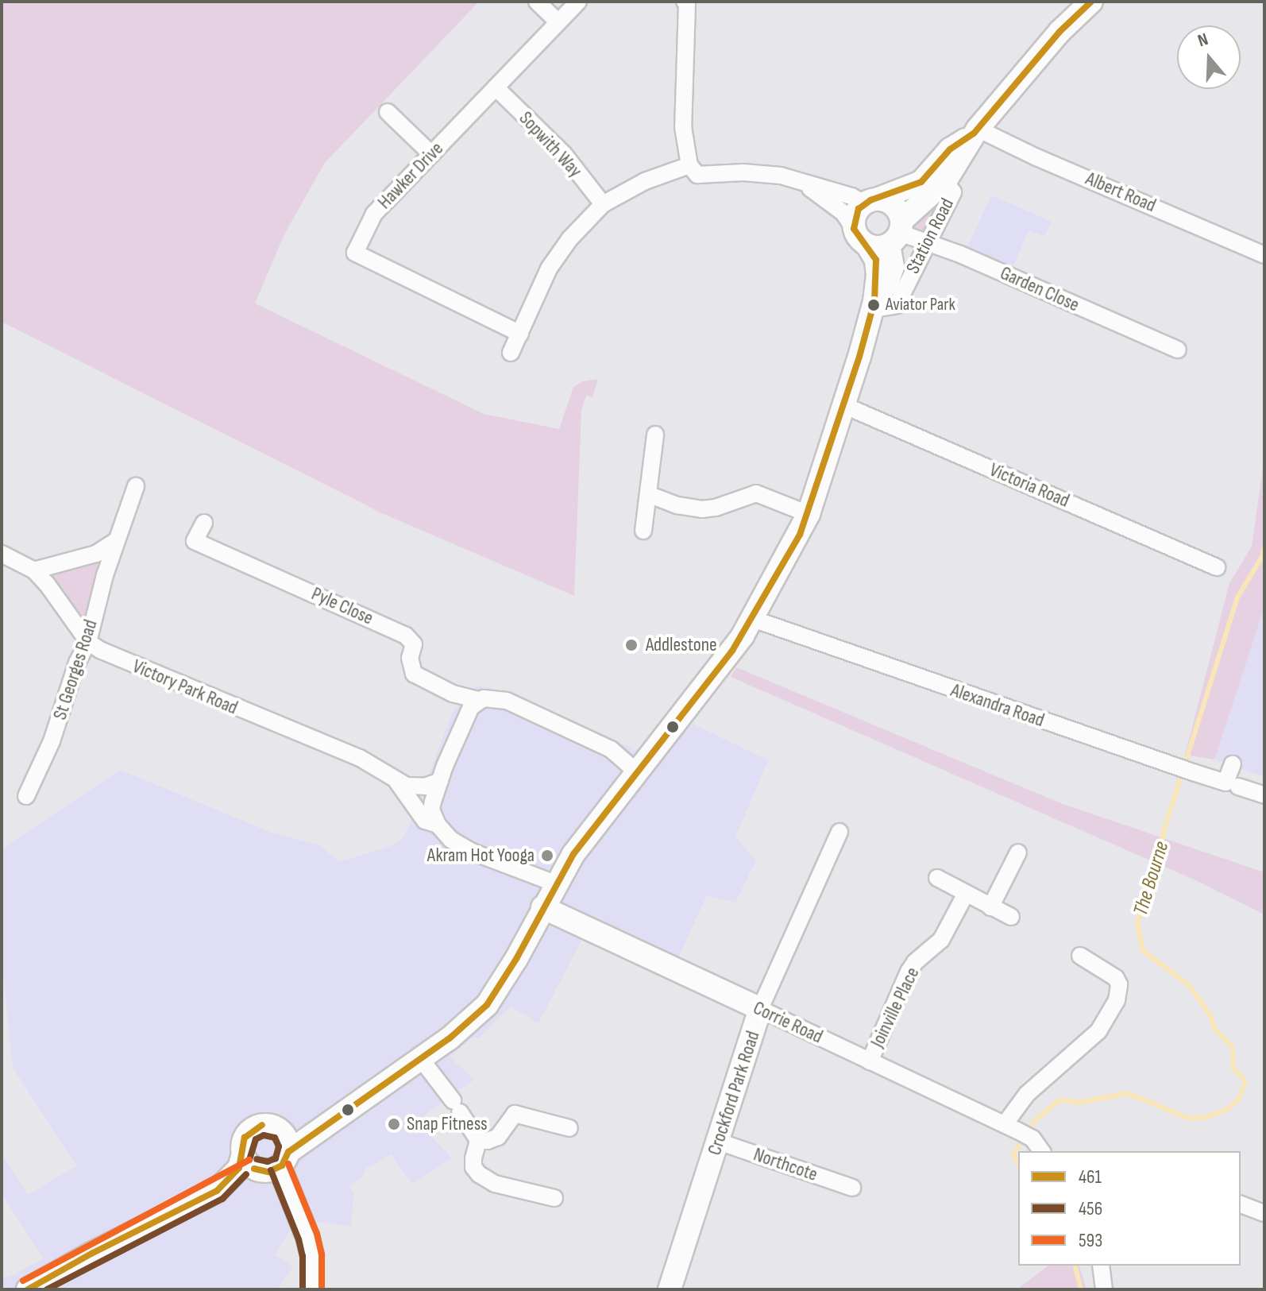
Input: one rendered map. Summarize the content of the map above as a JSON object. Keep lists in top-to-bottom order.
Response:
{
  "streets": {
    "main road": ["Station Road", "Corrie Road", "Crockford Park Road"],
    "street": [
      "Sopwith Way",
      "Hawker Drive",
      "Albert Road",
      "Garden Close",
      "Victoria Road",
      "Pyle Close",
      "St Georges Road",
      "Victory Park Road",
      "Alexandra Road",
      "Joinville Place",
      "Northcote"
    ]
  },
  "crossings": [
    ["Sopwith Way", "Hawker Drive"],
    ["Albert Road", "Station Road"],
    ["Station Road", "Garden Close"],
    ["Station Road", "Victoria Road"],
    ["Station Road", "Victory Park Road"],
    ["Station Road", "Alexandra Road"],
    ["Station Road", "Corrie Road"],
    ["St Georges Road", "Victory Park Road"],
    ["Joinville Place", "Corrie Road"],
    ["Corrie Road", "Crockford Park Road"],
    ["Crockford Park Road", "Northcote"]
  ],
  "water": ["The Bourne"],
  "places": [
    "Aviator Park",
    "Addlestone",
    "Akram Hot Yooga",
    "Snap Fitness"
  ],
  "lines": ["transit line 461", "transit line 456", "transit line 593"],
  "legend": ["461", "456", "593"],
  "north": "top"
}
